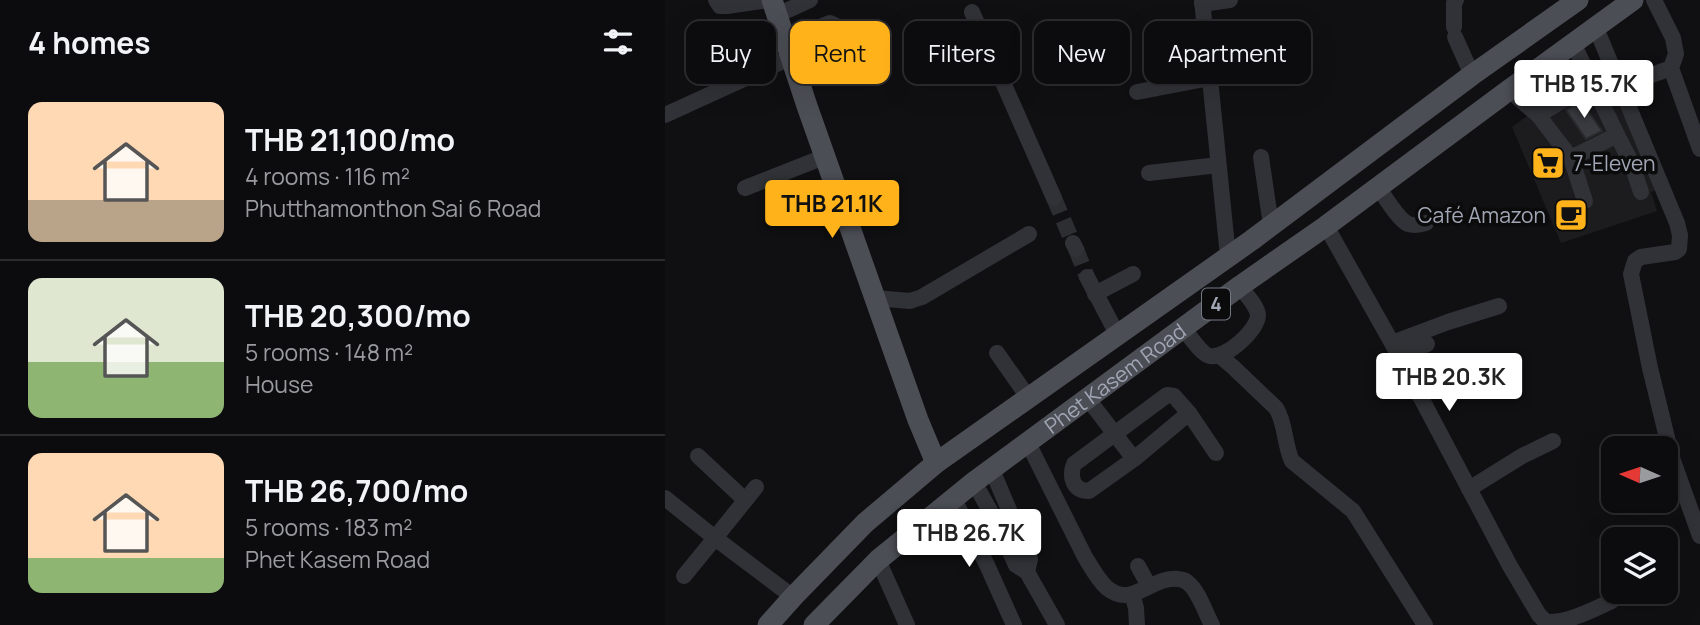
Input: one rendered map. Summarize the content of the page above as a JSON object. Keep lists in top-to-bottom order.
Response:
{
  "streets": {
    "main road": ["4", "Phet Kasem Road"]
  },
  "places": {
    "supermarket": ["7-Eleven"],
    "cafe": ["Café Amazon"]
  },
  "north": "left",
  "page": {
    "heading": "4 homes",
    "chip": [
      "Buy",
      "Rent",
      "Filters",
      "New",
      "Apartment"
    ],
    "price": [
      "THB 15.7K",
      "THB 21.1K",
      "THB 20.3K",
      "THB 26.7K"
    ],
    "list": [
      {
        "name": "THB 21,100/mo",
        "note": "4 rooms · 116 m² · Phutthamonthon Sai 6 Road"
      },
      {
        "name": "THB 20,300/mo",
        "note": "5 rooms · 148 m² · House"
      },
      {
        "name": "THB 26,700/mo",
        "note": "5 rooms · 183 m² · Phet Kasem Road"
      }
    ]
  }
}
